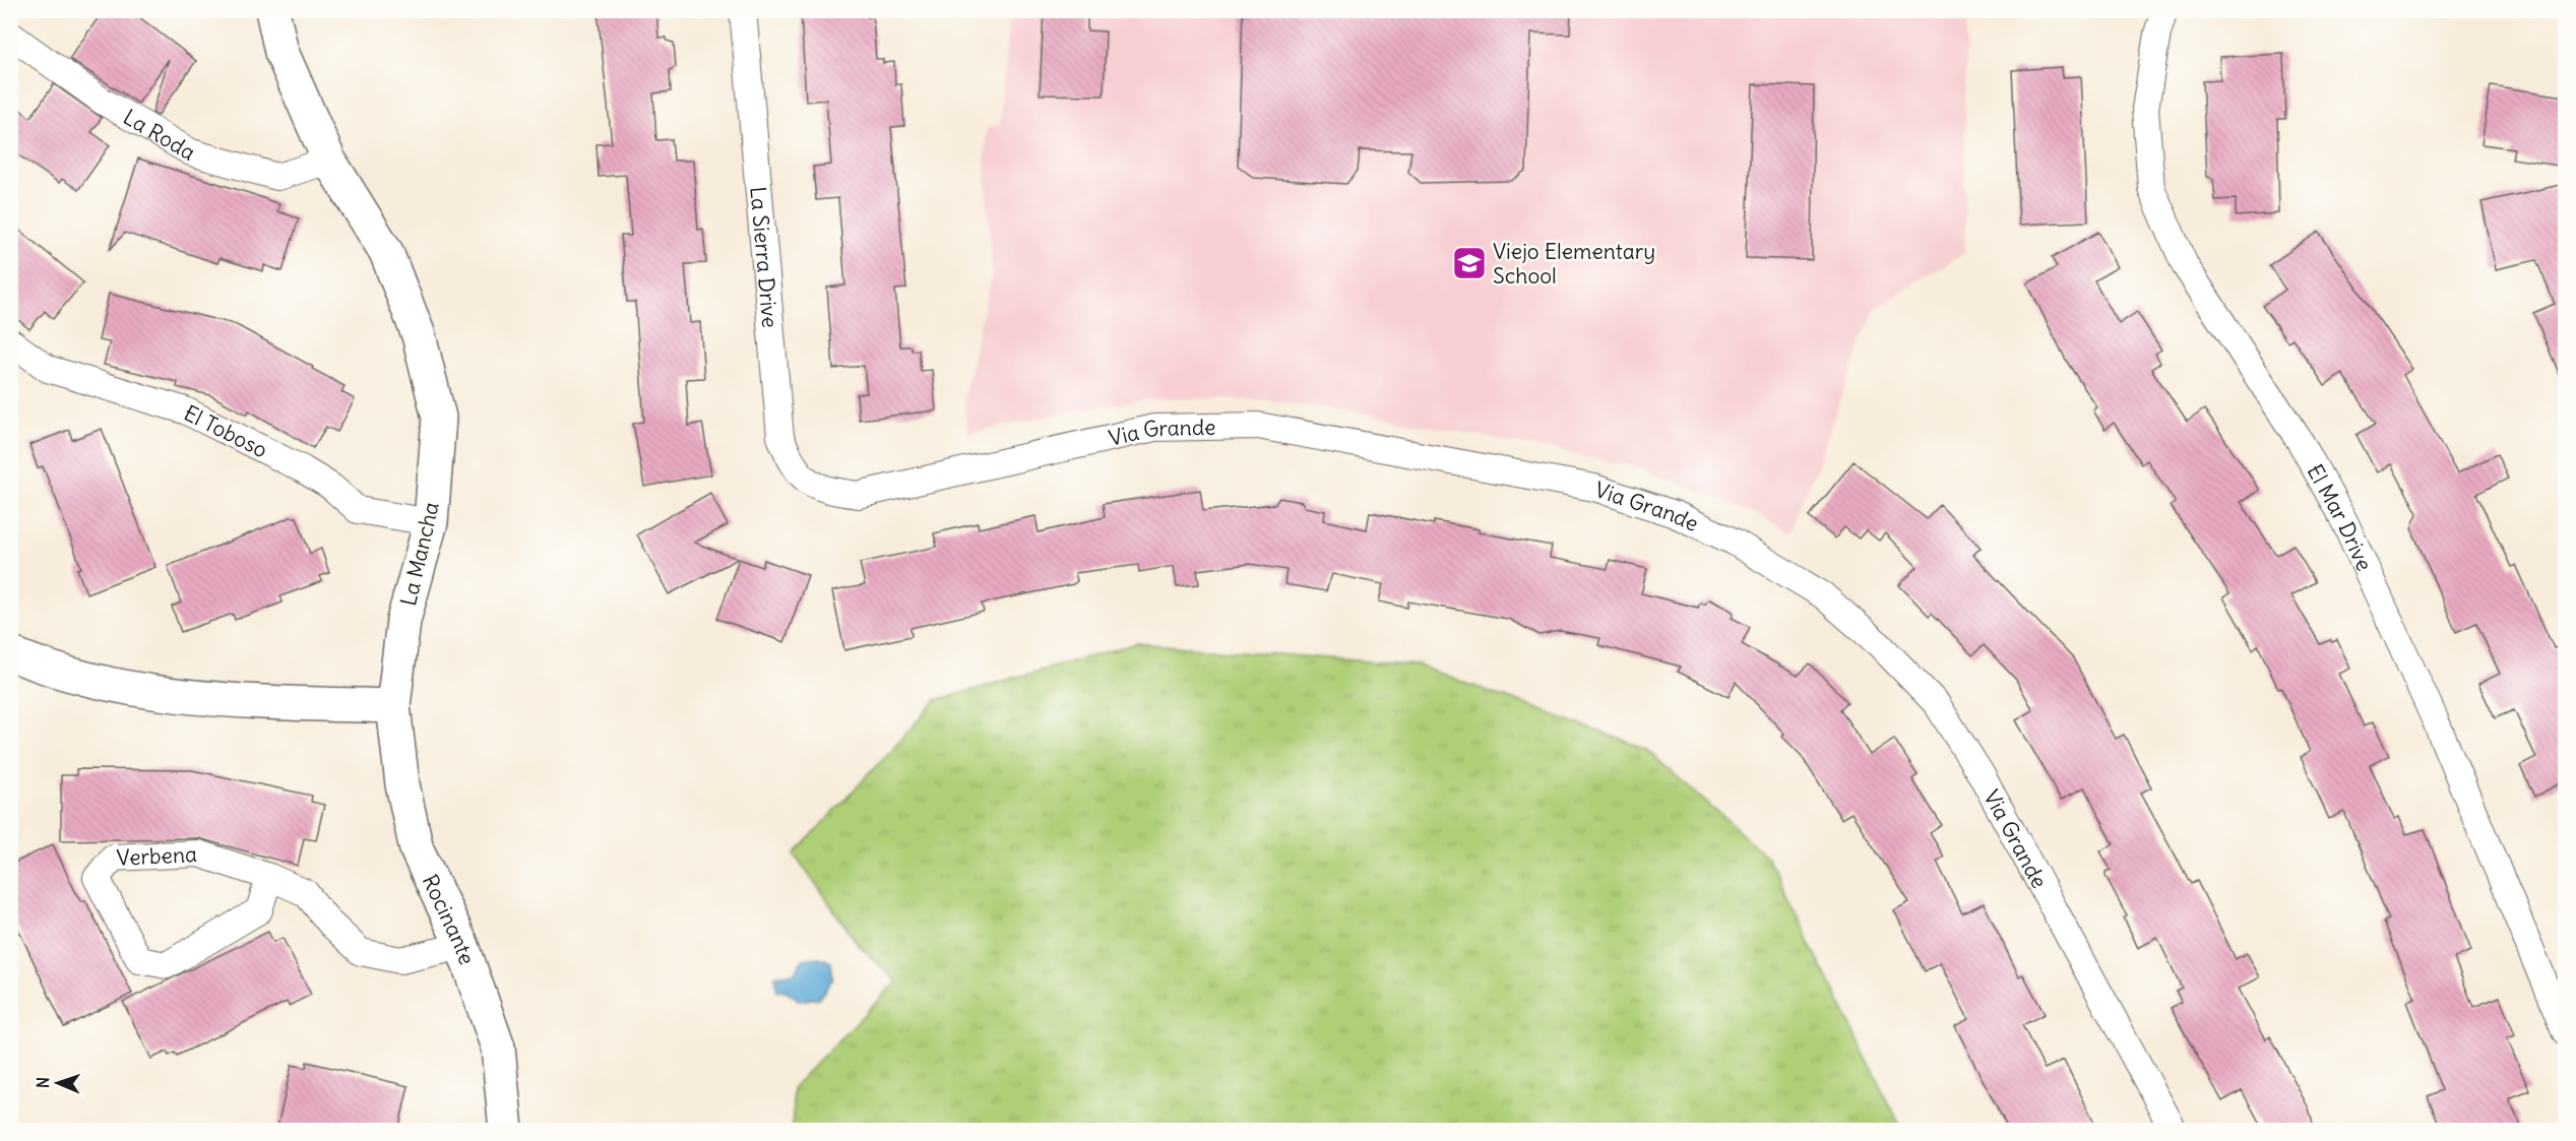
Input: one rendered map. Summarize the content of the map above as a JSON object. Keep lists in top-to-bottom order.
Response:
{
  "streets": {
    "street": [
      "La Roda",
      "La Sierra Drive",
      "El Toboso",
      "Via Grande",
      "El Mar Drive",
      "La Mancha",
      "Verbena",
      "Rocinante"
    ]
  },
  "crossings": [
    ["La Roda", "La Mancha"],
    ["La Sierra Drive", "Via Grande"],
    ["El Toboso", "La Mancha"],
    ["La Mancha", "Rocinante"],
    ["Verbena", "Rocinante"]
  ],
  "places": {
    "school or university": ["Viejo Elementary School"]
  },
  "north": "left"
}
